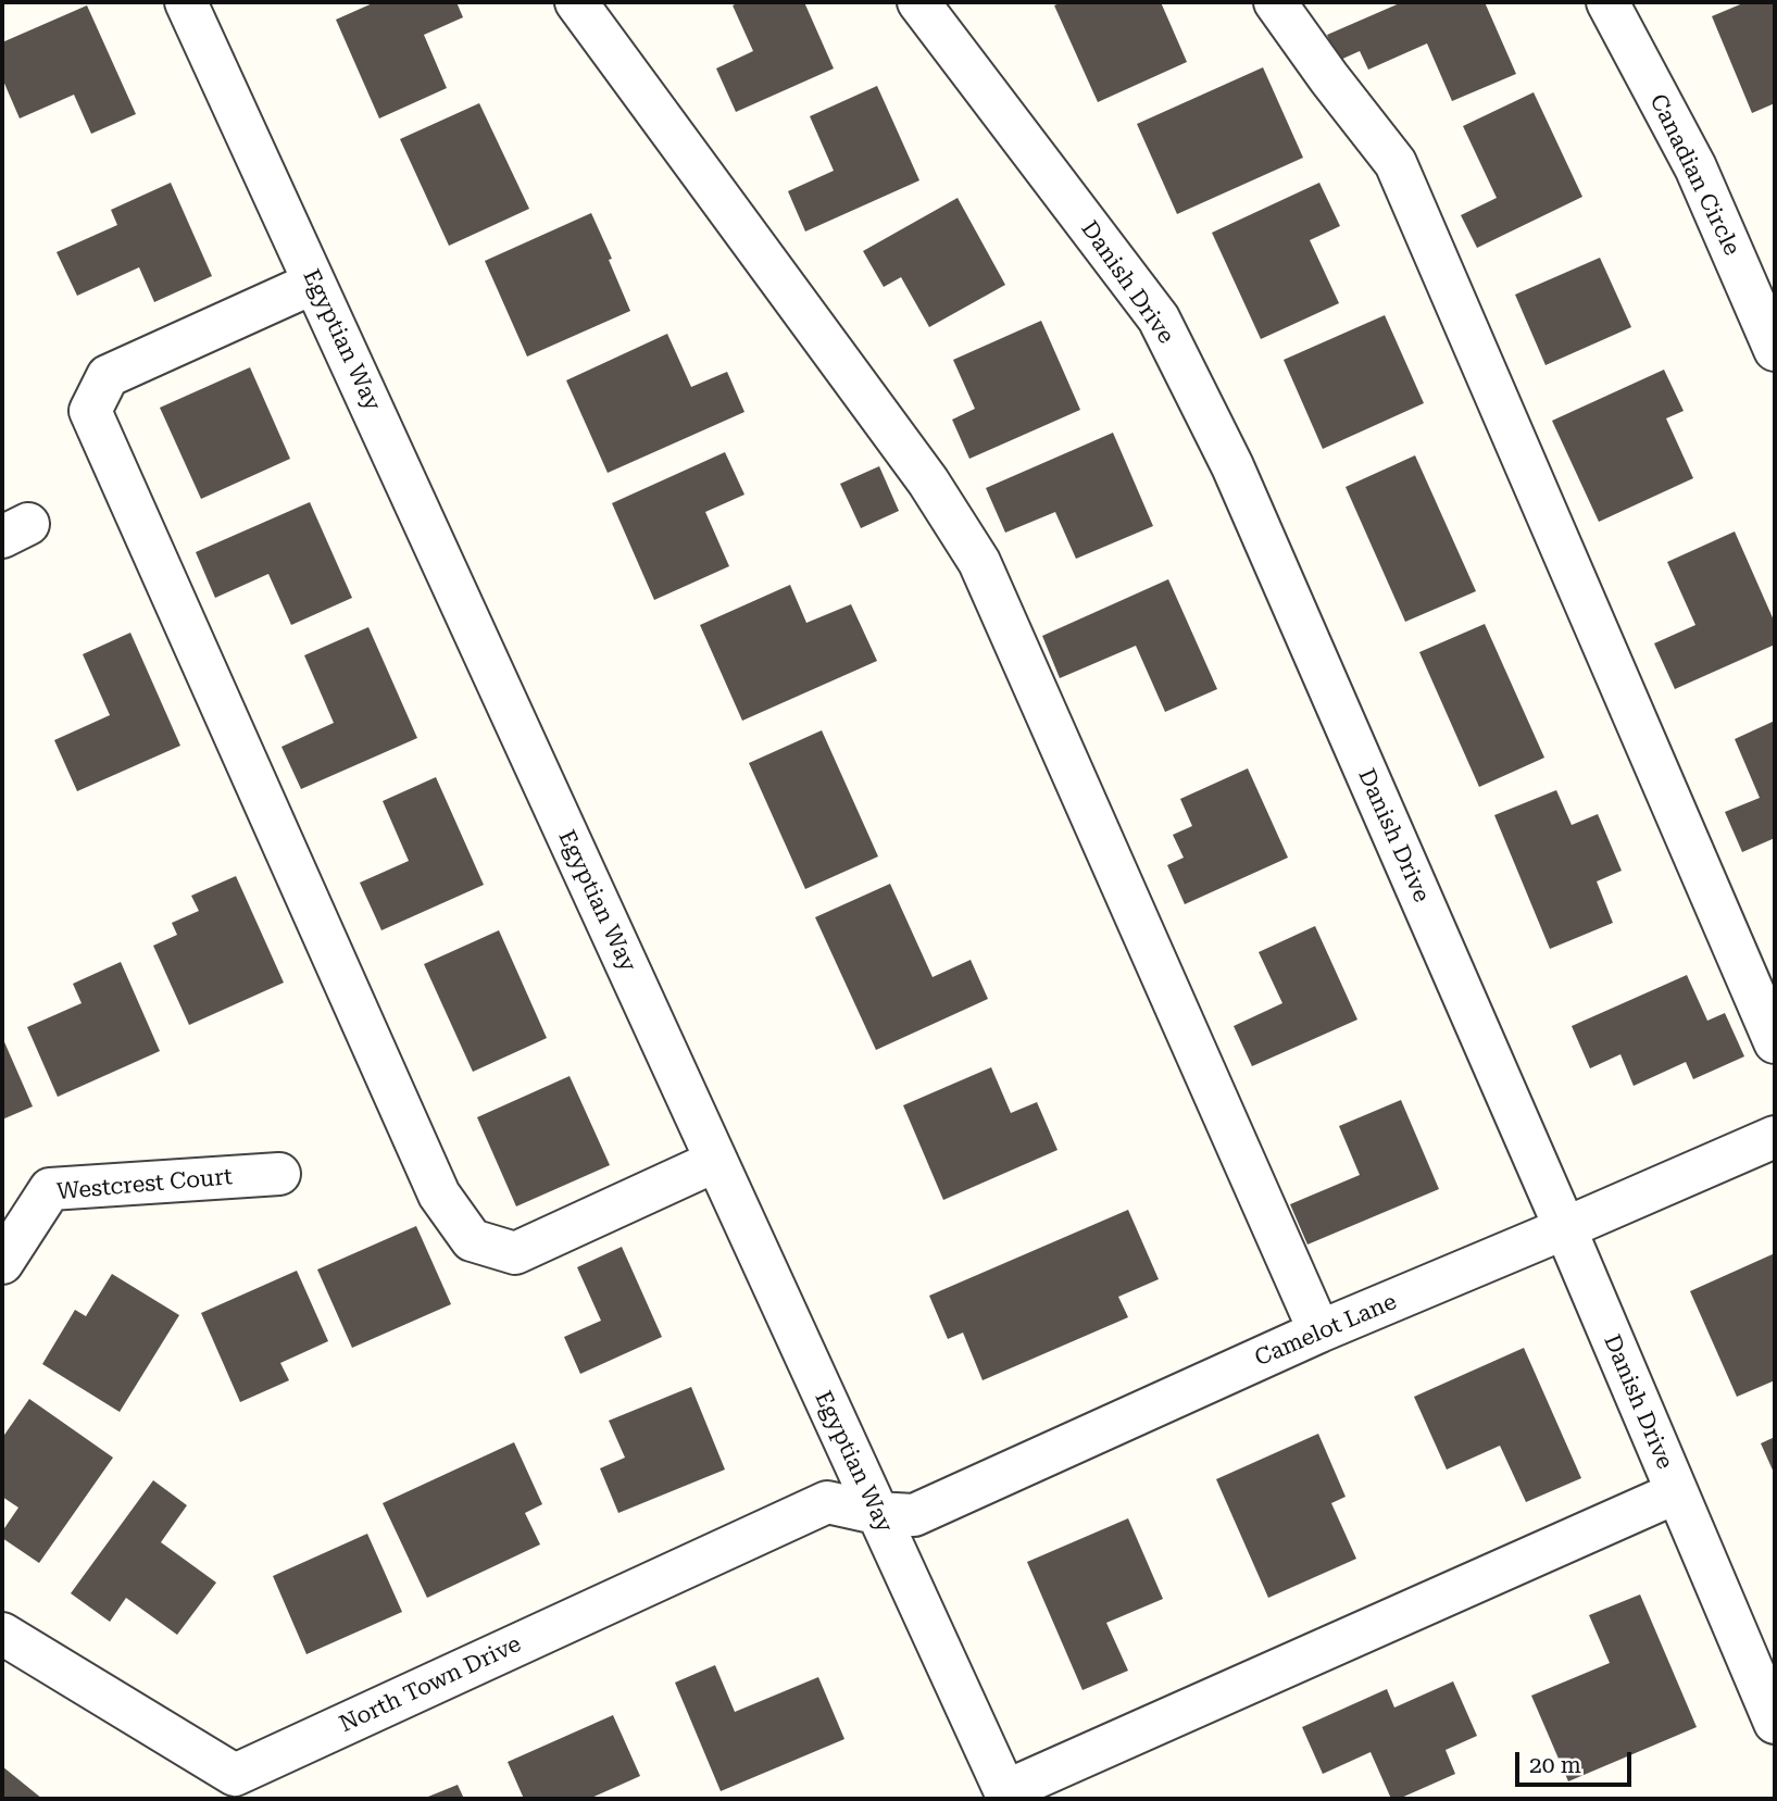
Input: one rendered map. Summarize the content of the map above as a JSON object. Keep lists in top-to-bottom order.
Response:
{
  "streets": {
    "street": [
      "Canadian Circle",
      "Danish Drive",
      "Egyptian Way",
      "Westcrest Court",
      "Camelot Lane",
      "North Town Drive"
    ]
  },
  "crossings": [
    ["Danish Drive", "Camelot Lane"],
    ["Egyptian Way", "Camelot Lane"],
    ["Egyptian Way", "North Town Drive"],
    ["Camelot Lane", "North Town Drive"]
  ],
  "scale_bar": "20 m"
}
